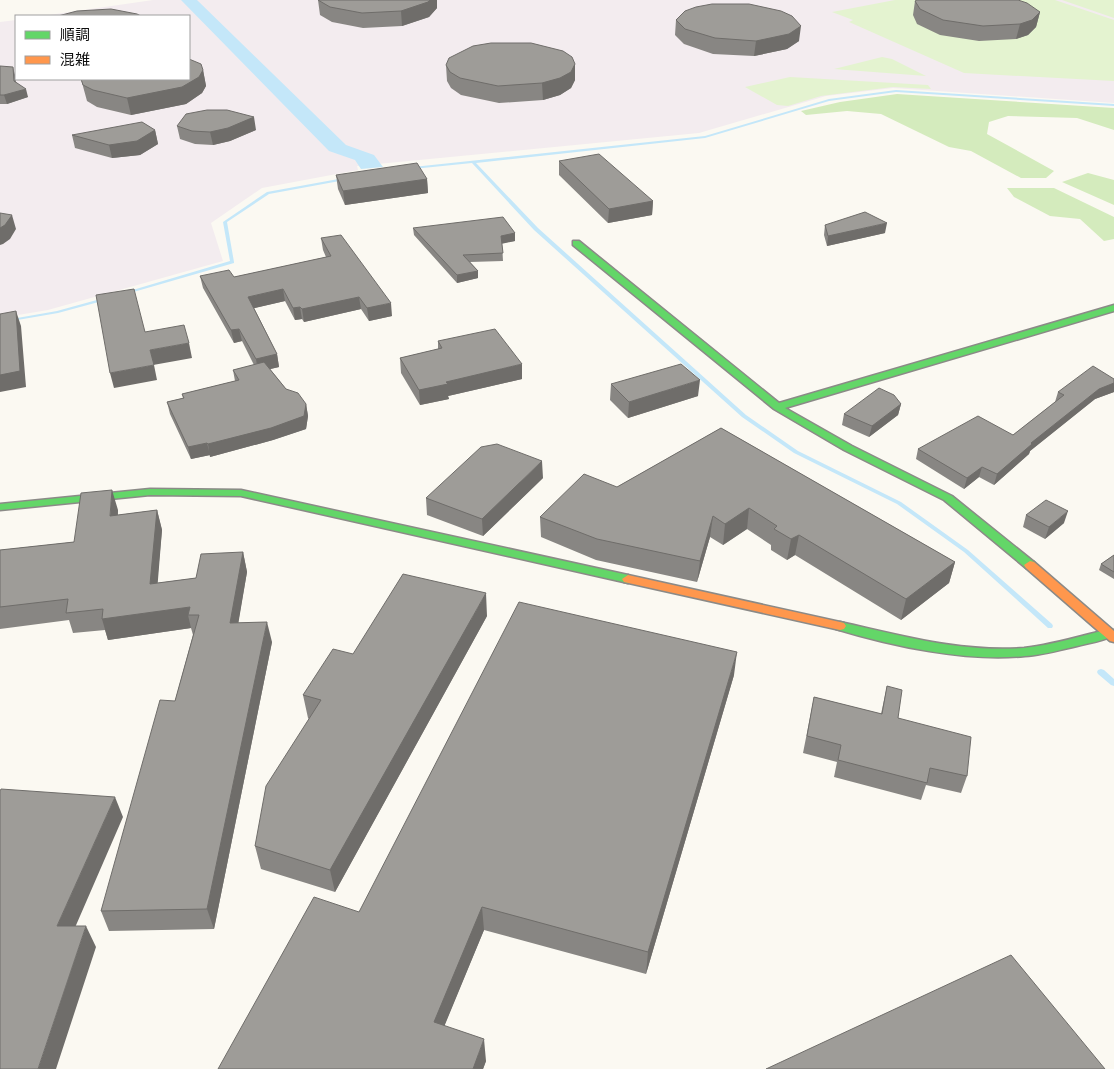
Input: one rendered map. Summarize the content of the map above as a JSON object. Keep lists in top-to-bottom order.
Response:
{
  "legend": ["順調", "混雑"]
}
